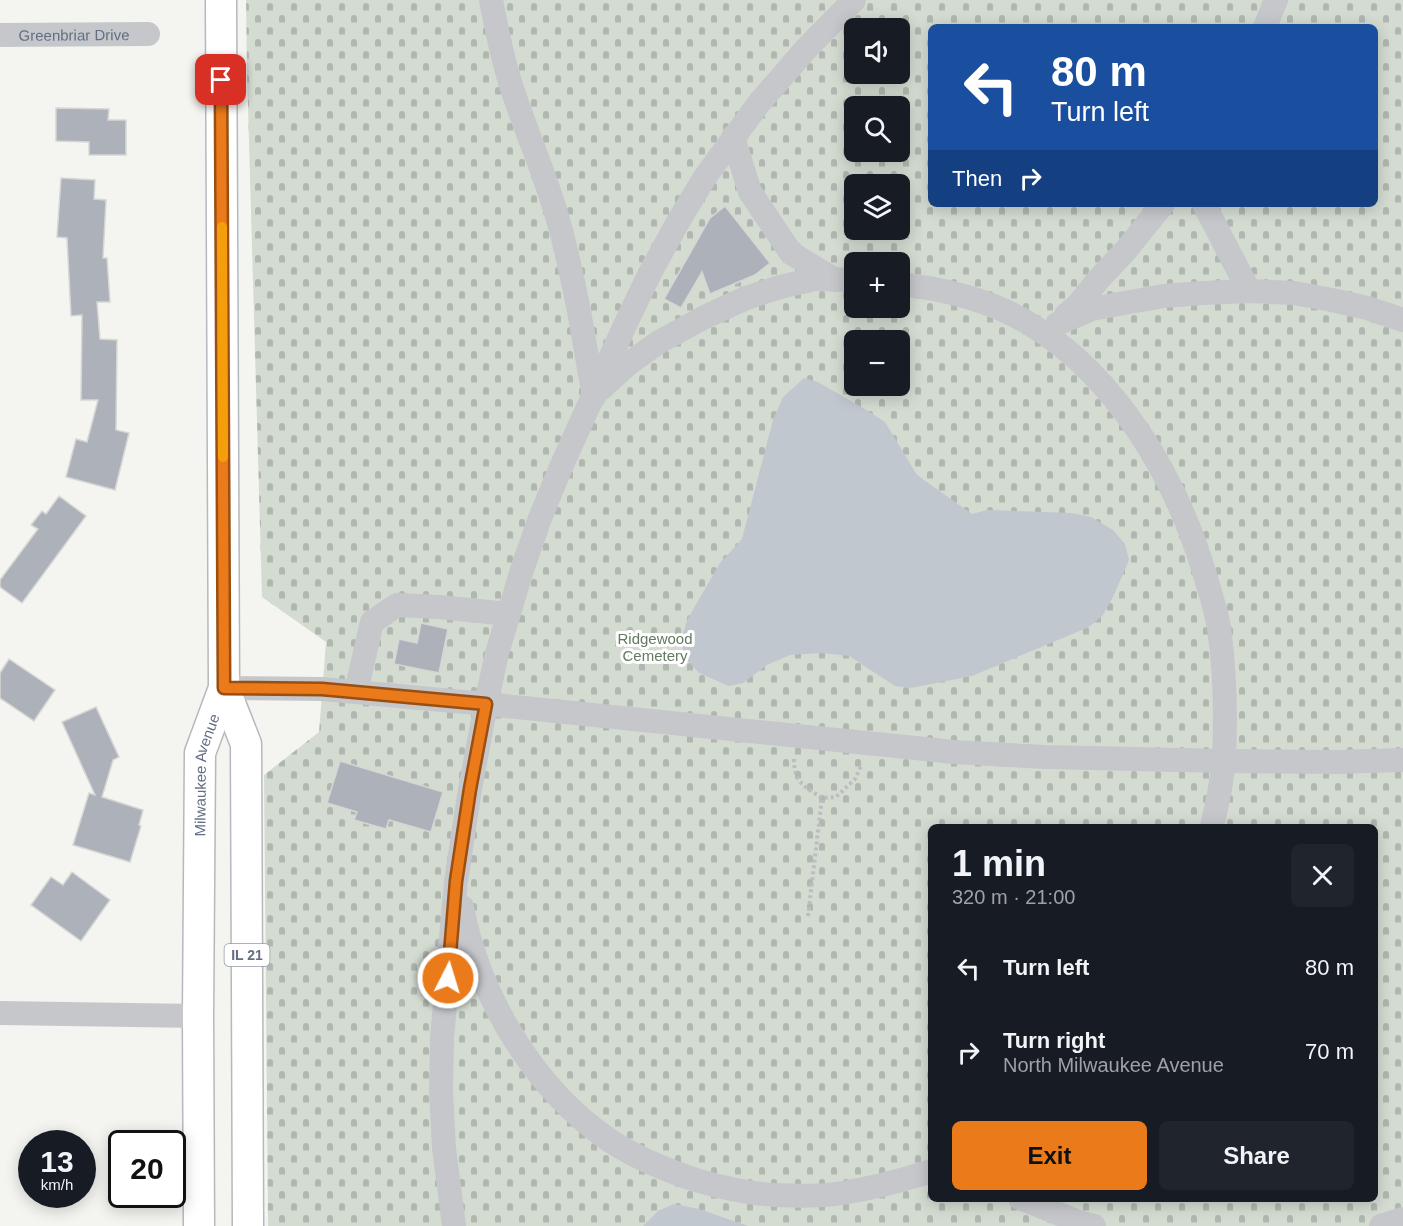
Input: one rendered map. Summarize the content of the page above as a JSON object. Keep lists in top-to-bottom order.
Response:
{
  "streets": {
    "main road": ["Milwaukee Avenue", "IL 21"],
    "street": ["Greenbriar Drive"]
  },
  "parks": ["Ridgewood Cemetery"],
  "page": {
    "map_buttons": ["+", "−"],
    "turn": ["80 m", "Turn left"],
    "then": "Then",
    "heading": ["1 min", "320 m · 21:00"],
    "list": [
      {
        "name": "Turn left",
        "value": "80 m"
      },
      {
        "name": "Turn right",
        "note": "North Milwaukee Avenue",
        "value": "70 m"
      }
    ],
    "buttons": ["Exit", "Share"],
    "speed": "13 km/h",
    "limit": "20"
  }
}
